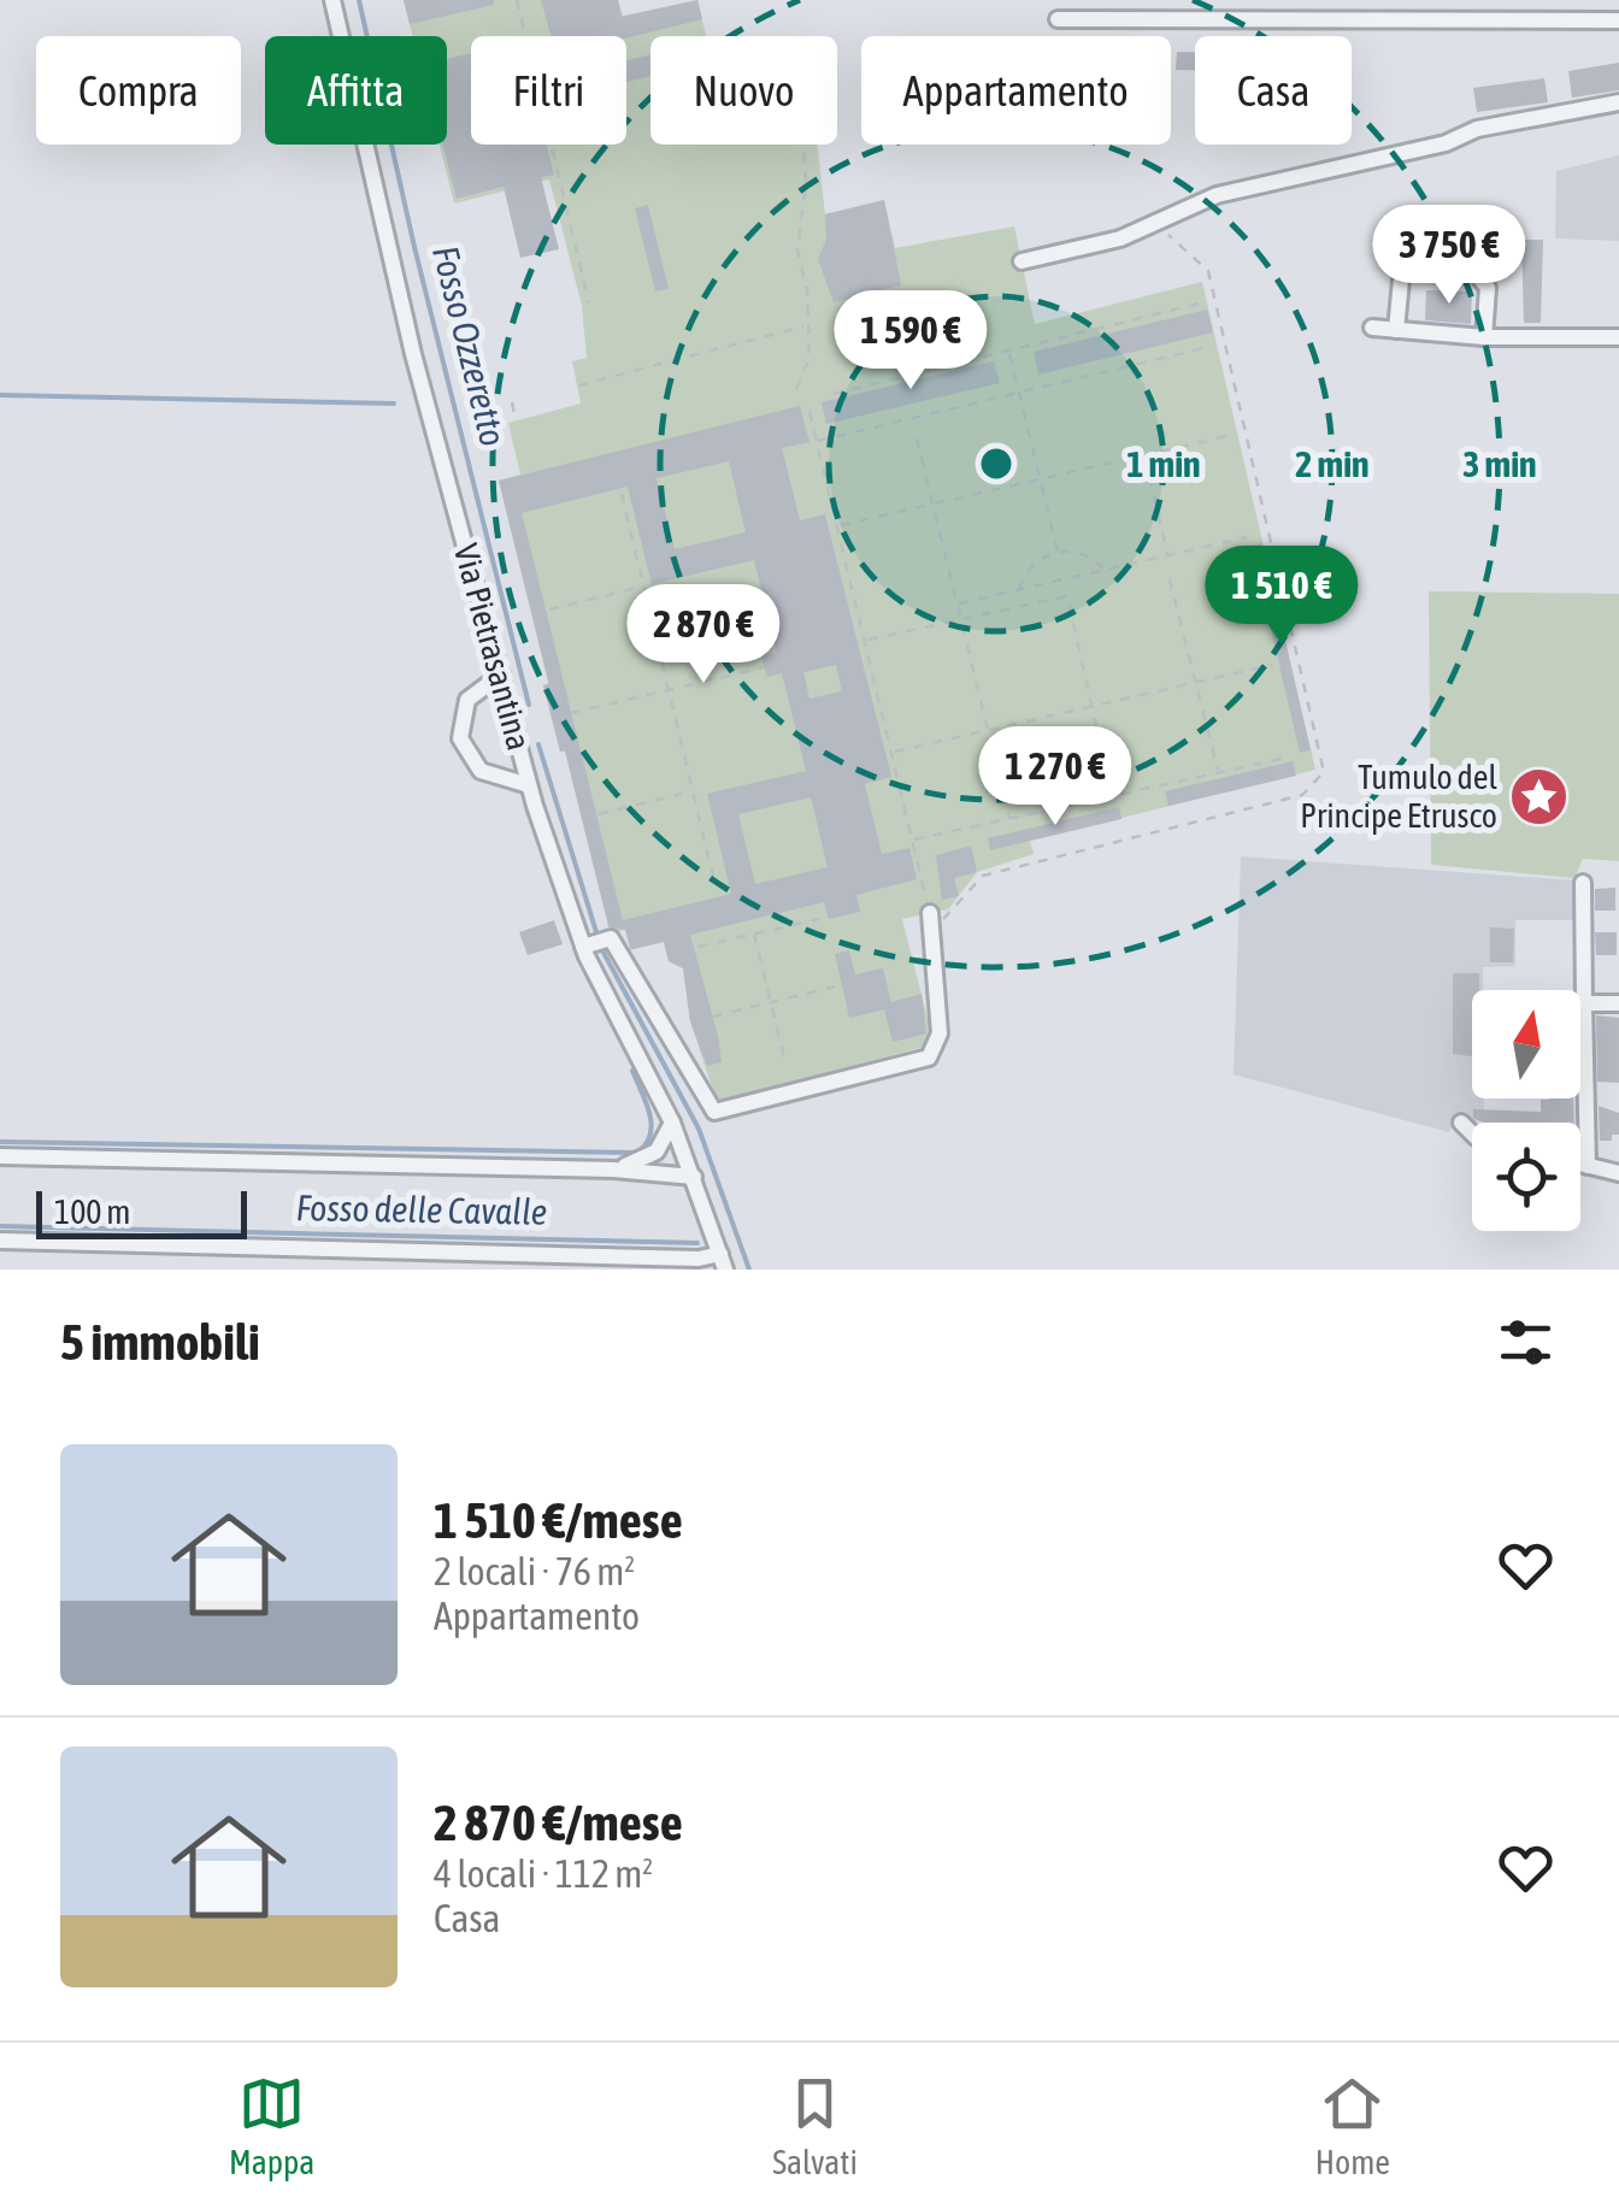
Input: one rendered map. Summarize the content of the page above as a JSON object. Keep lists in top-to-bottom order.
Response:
{
  "streets": {
    "street": ["Via Pietrasantina"]
  },
  "water": ["Fosso Ozzeretto", "Fosso delle Cavalle"],
  "places": {
    "place": ["Tumulo del Principe Etrusco"]
  },
  "scale_bar": "100 m",
  "north": "top",
  "page": {
    "chip": [
      "Compra",
      "Affitta",
      "Filtri",
      "Nuovo",
      "Appartamento",
      "Casa"
    ],
    "price": [
      "3 750 €",
      "1 590 €",
      "1 510 €",
      "2 870 €",
      "1 270 €"
    ],
    "scale": "100 m",
    "heading": "5 immobili",
    "list": [
      {
        "name": "1 510 €/mese",
        "note": "2 locali · 76 m² · Appartamento"
      },
      {
        "name": "2 870 €/mese",
        "note": "4 locali · 112 m² · Casa"
      }
    ],
    "tabs": ["Mappa", "Salvati", "Home"]
  },
  "rings": ["1 min", "2 min", "3 min"]
}
